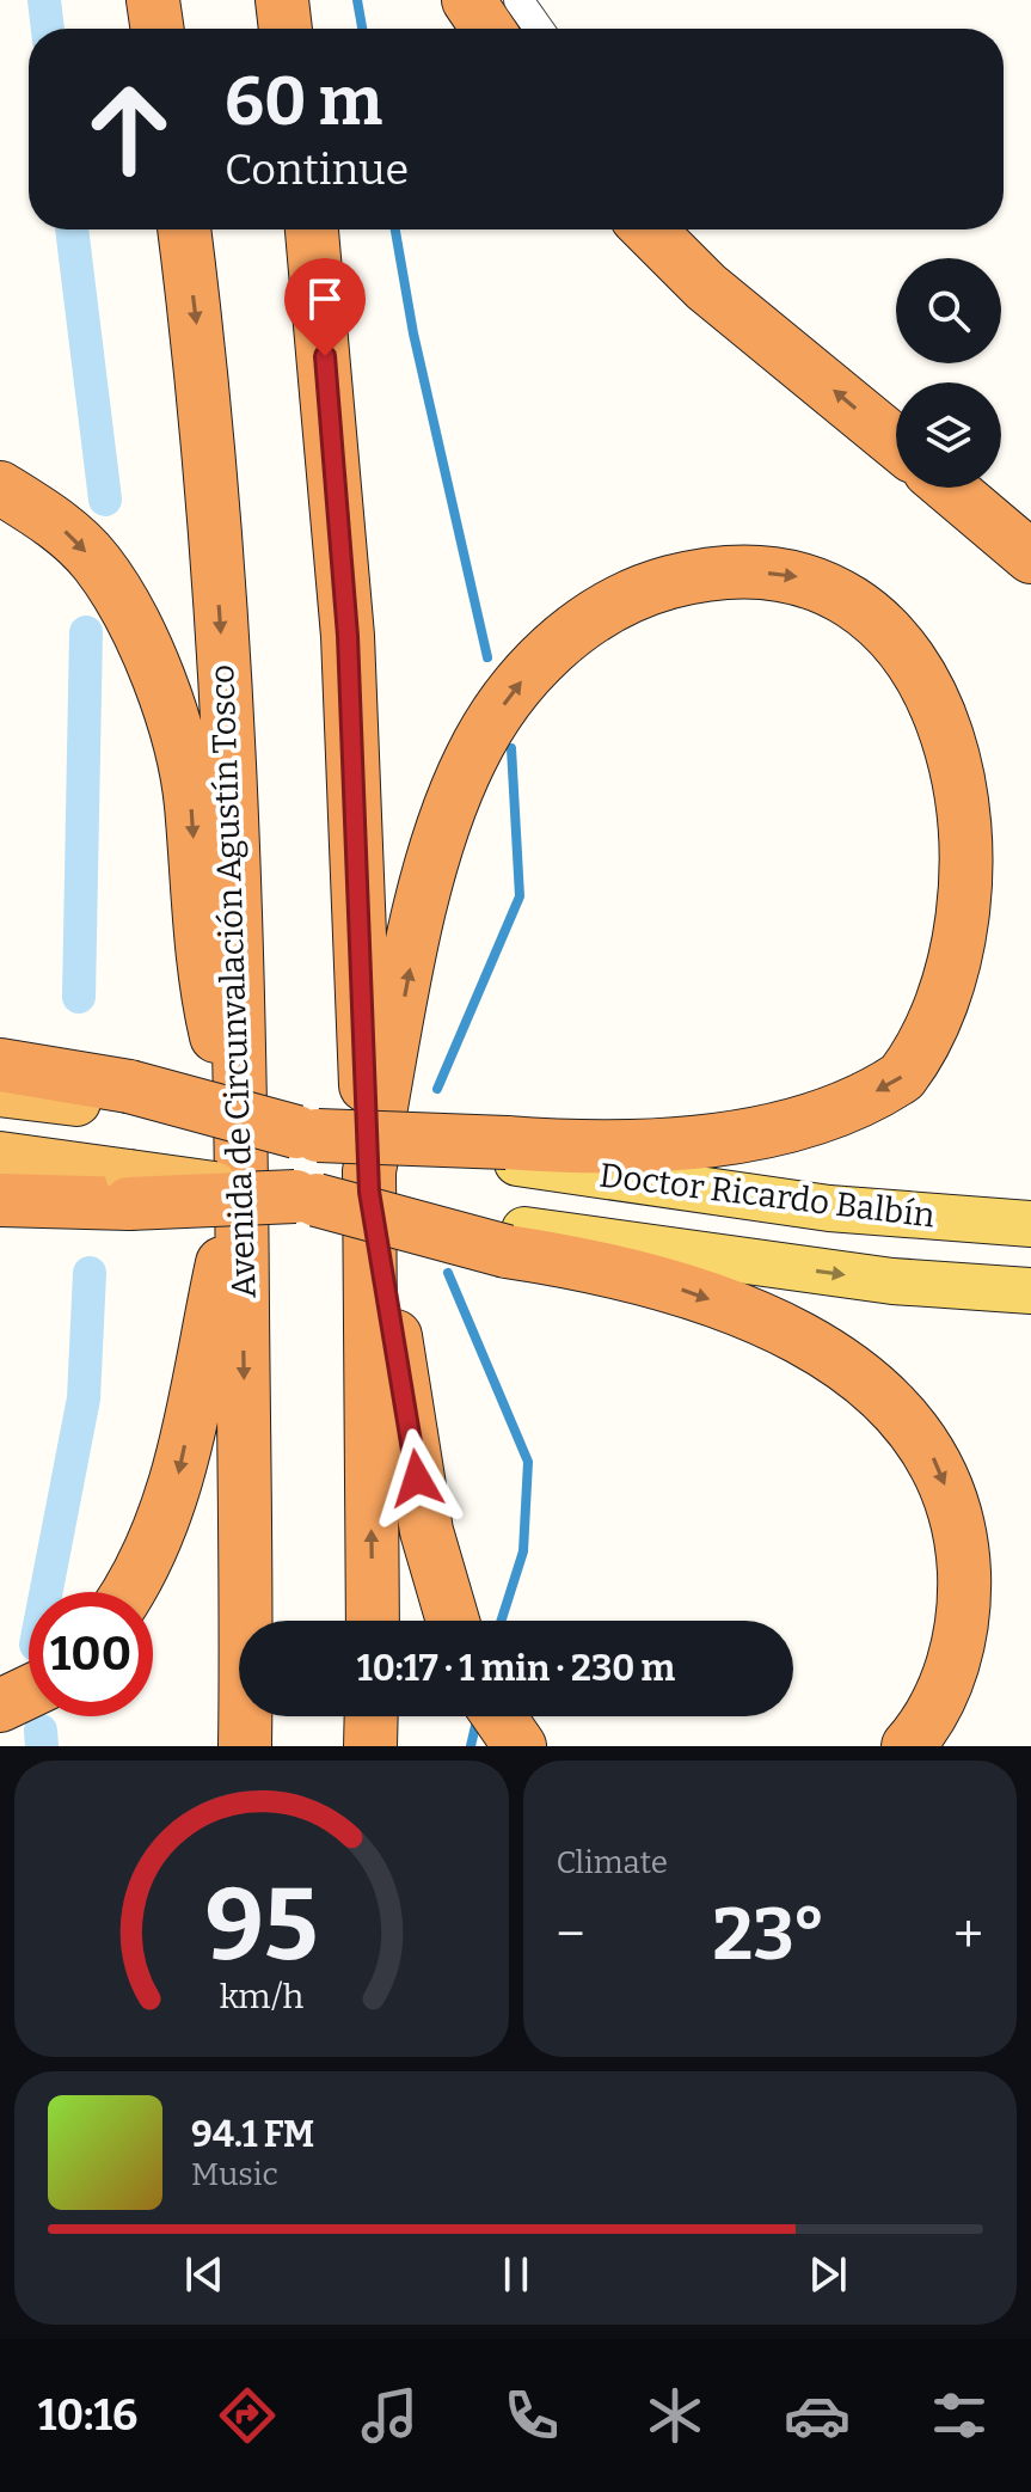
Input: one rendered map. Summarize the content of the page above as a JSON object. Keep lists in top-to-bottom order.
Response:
{
  "streets": {
    "highway": ["Avenida de Circunvalación Agustín Tosco"],
    "main road": ["Doctor Ricardo Balbín"]
  },
  "page": {
    "turn": ["60 m", "Continue"],
    "limit": "100",
    "trip": "10:17 · 1 min · 230 m",
    "tile": "Climate",
    "heat": ["−", "23°", "+"],
    "song": ["94.1 FM", "Music"],
    "tabs": "10:16",
    "gauge": ["95", "km/h"]
  }
}
